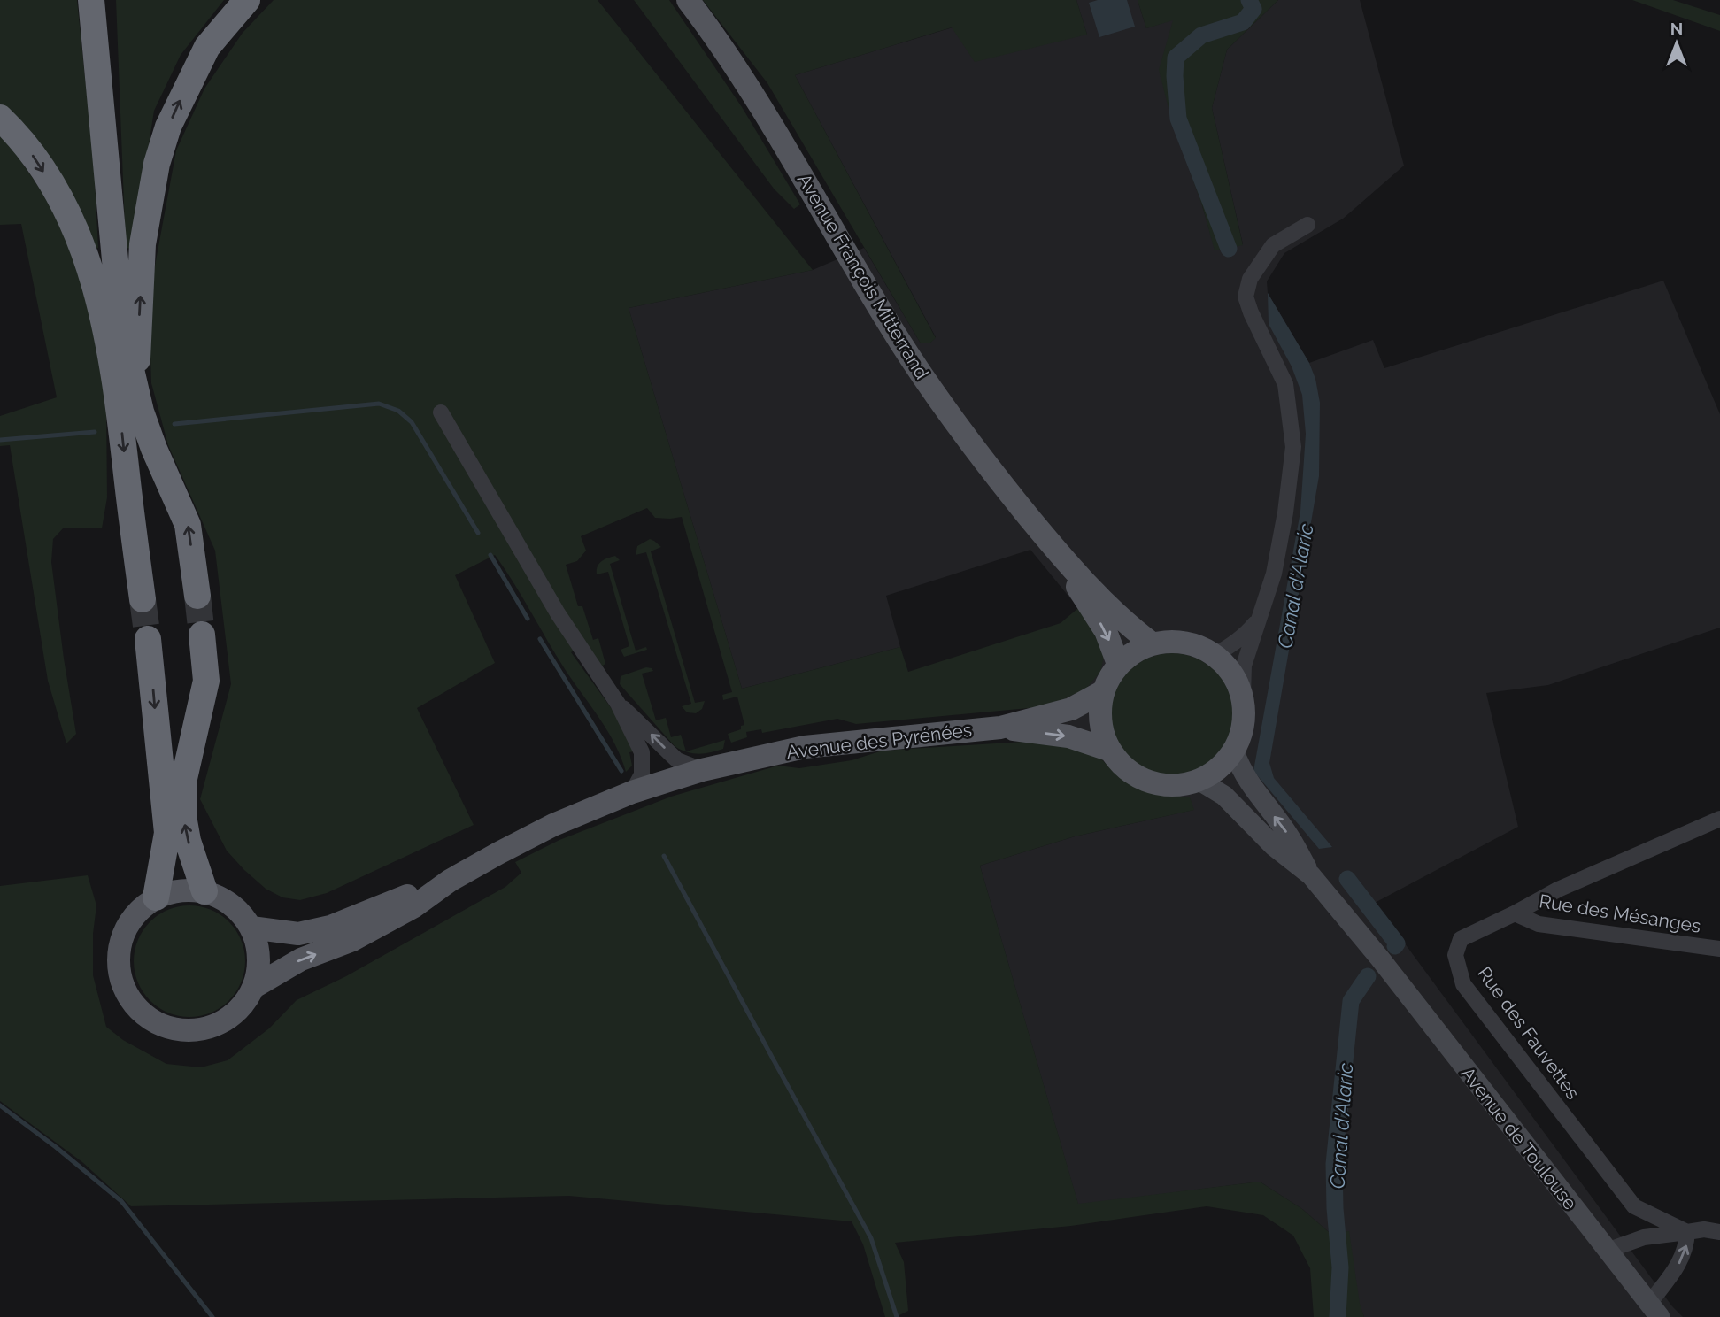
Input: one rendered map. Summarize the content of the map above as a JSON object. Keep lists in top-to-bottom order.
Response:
{
  "streets": {
    "main road": ["Avenue François Mitterrand", "Avenue des Pyrénées", "Avenue de Toulouse"],
    "street": ["Rue des Mésanges", "Rue des Fauvettes"]
  },
  "crossings": [
    ["Rue des Mésanges", "Rue des Fauvettes"]
  ],
  "water": ["Canal d'Alaric"],
  "north": "top"
}
